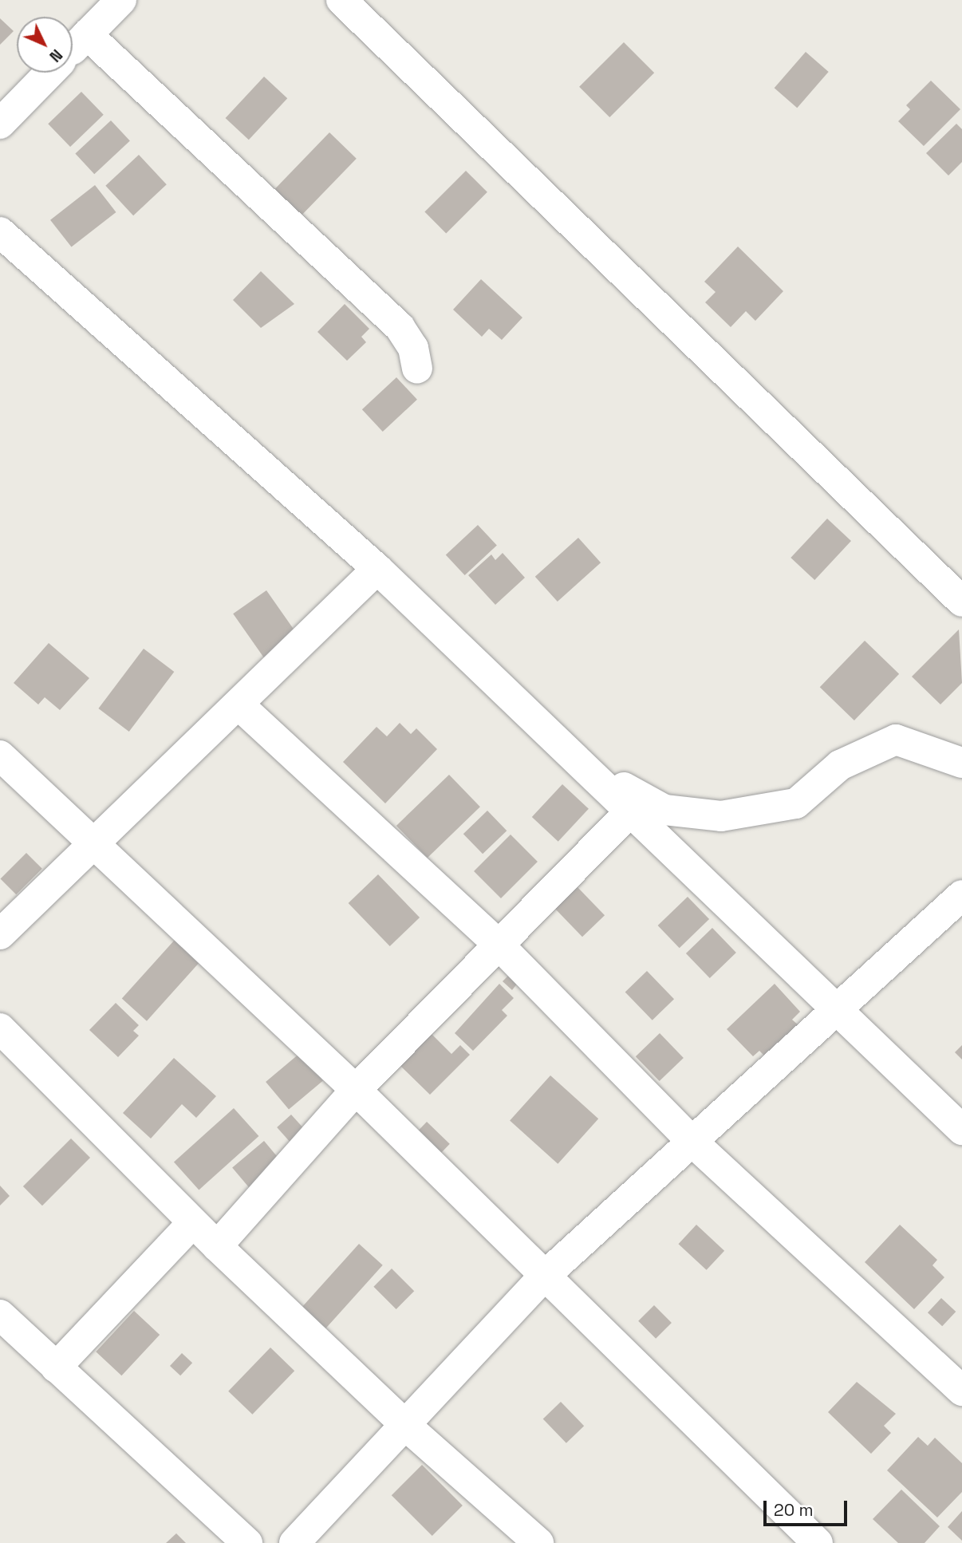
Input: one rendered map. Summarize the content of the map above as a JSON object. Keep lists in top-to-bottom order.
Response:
{
  "scale_bar": "20 m",
  "north": "bottom right"
}
